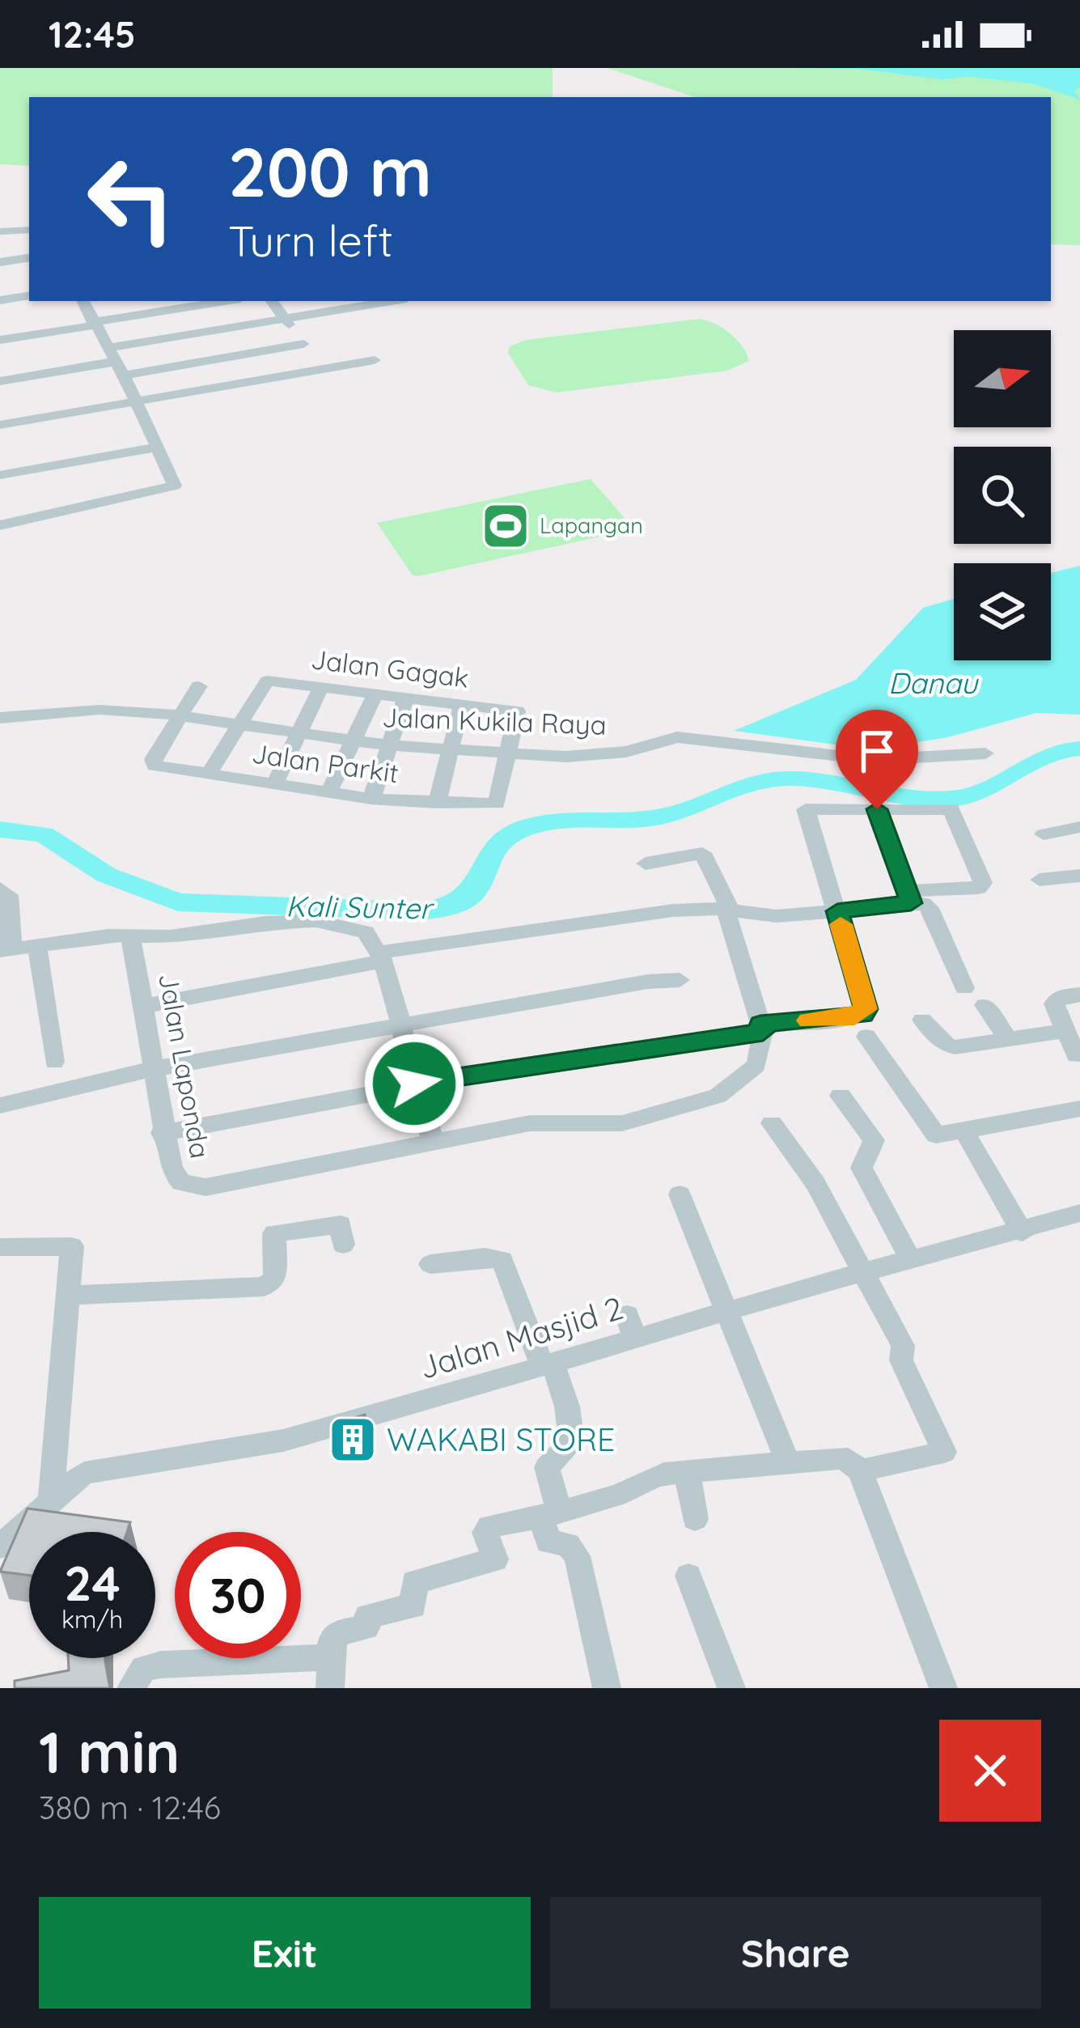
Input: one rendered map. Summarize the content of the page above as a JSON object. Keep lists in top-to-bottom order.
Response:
{
  "streets": {
    "street": [
      "Jalan Gagak",
      "Jalan Kukila Raya",
      "Jalan Parkit",
      "Jalan Laponda",
      "Jalan Masjid 2"
    ]
  },
  "crossings": [
    ["Jalan Gagak", "Jalan Kukila Raya"],
    ["Jalan Gagak", "Jalan Parkit"],
    ["Jalan Kukila Raya", "Jalan Parkit"]
  ],
  "water": ["Danau", "Kali Sunter"],
  "places": {
    "sports": ["Lapangan"],
    "building": ["WAKABI STORE"]
  },
  "north": "right",
  "page": {
    "status": "12:45",
    "turn": ["200 m", "Turn left"],
    "speed": "24 km/h",
    "limit": "30",
    "heading": ["1 min", "380 m · 12:46"],
    "buttons": ["Exit", "Share"]
  }
}
